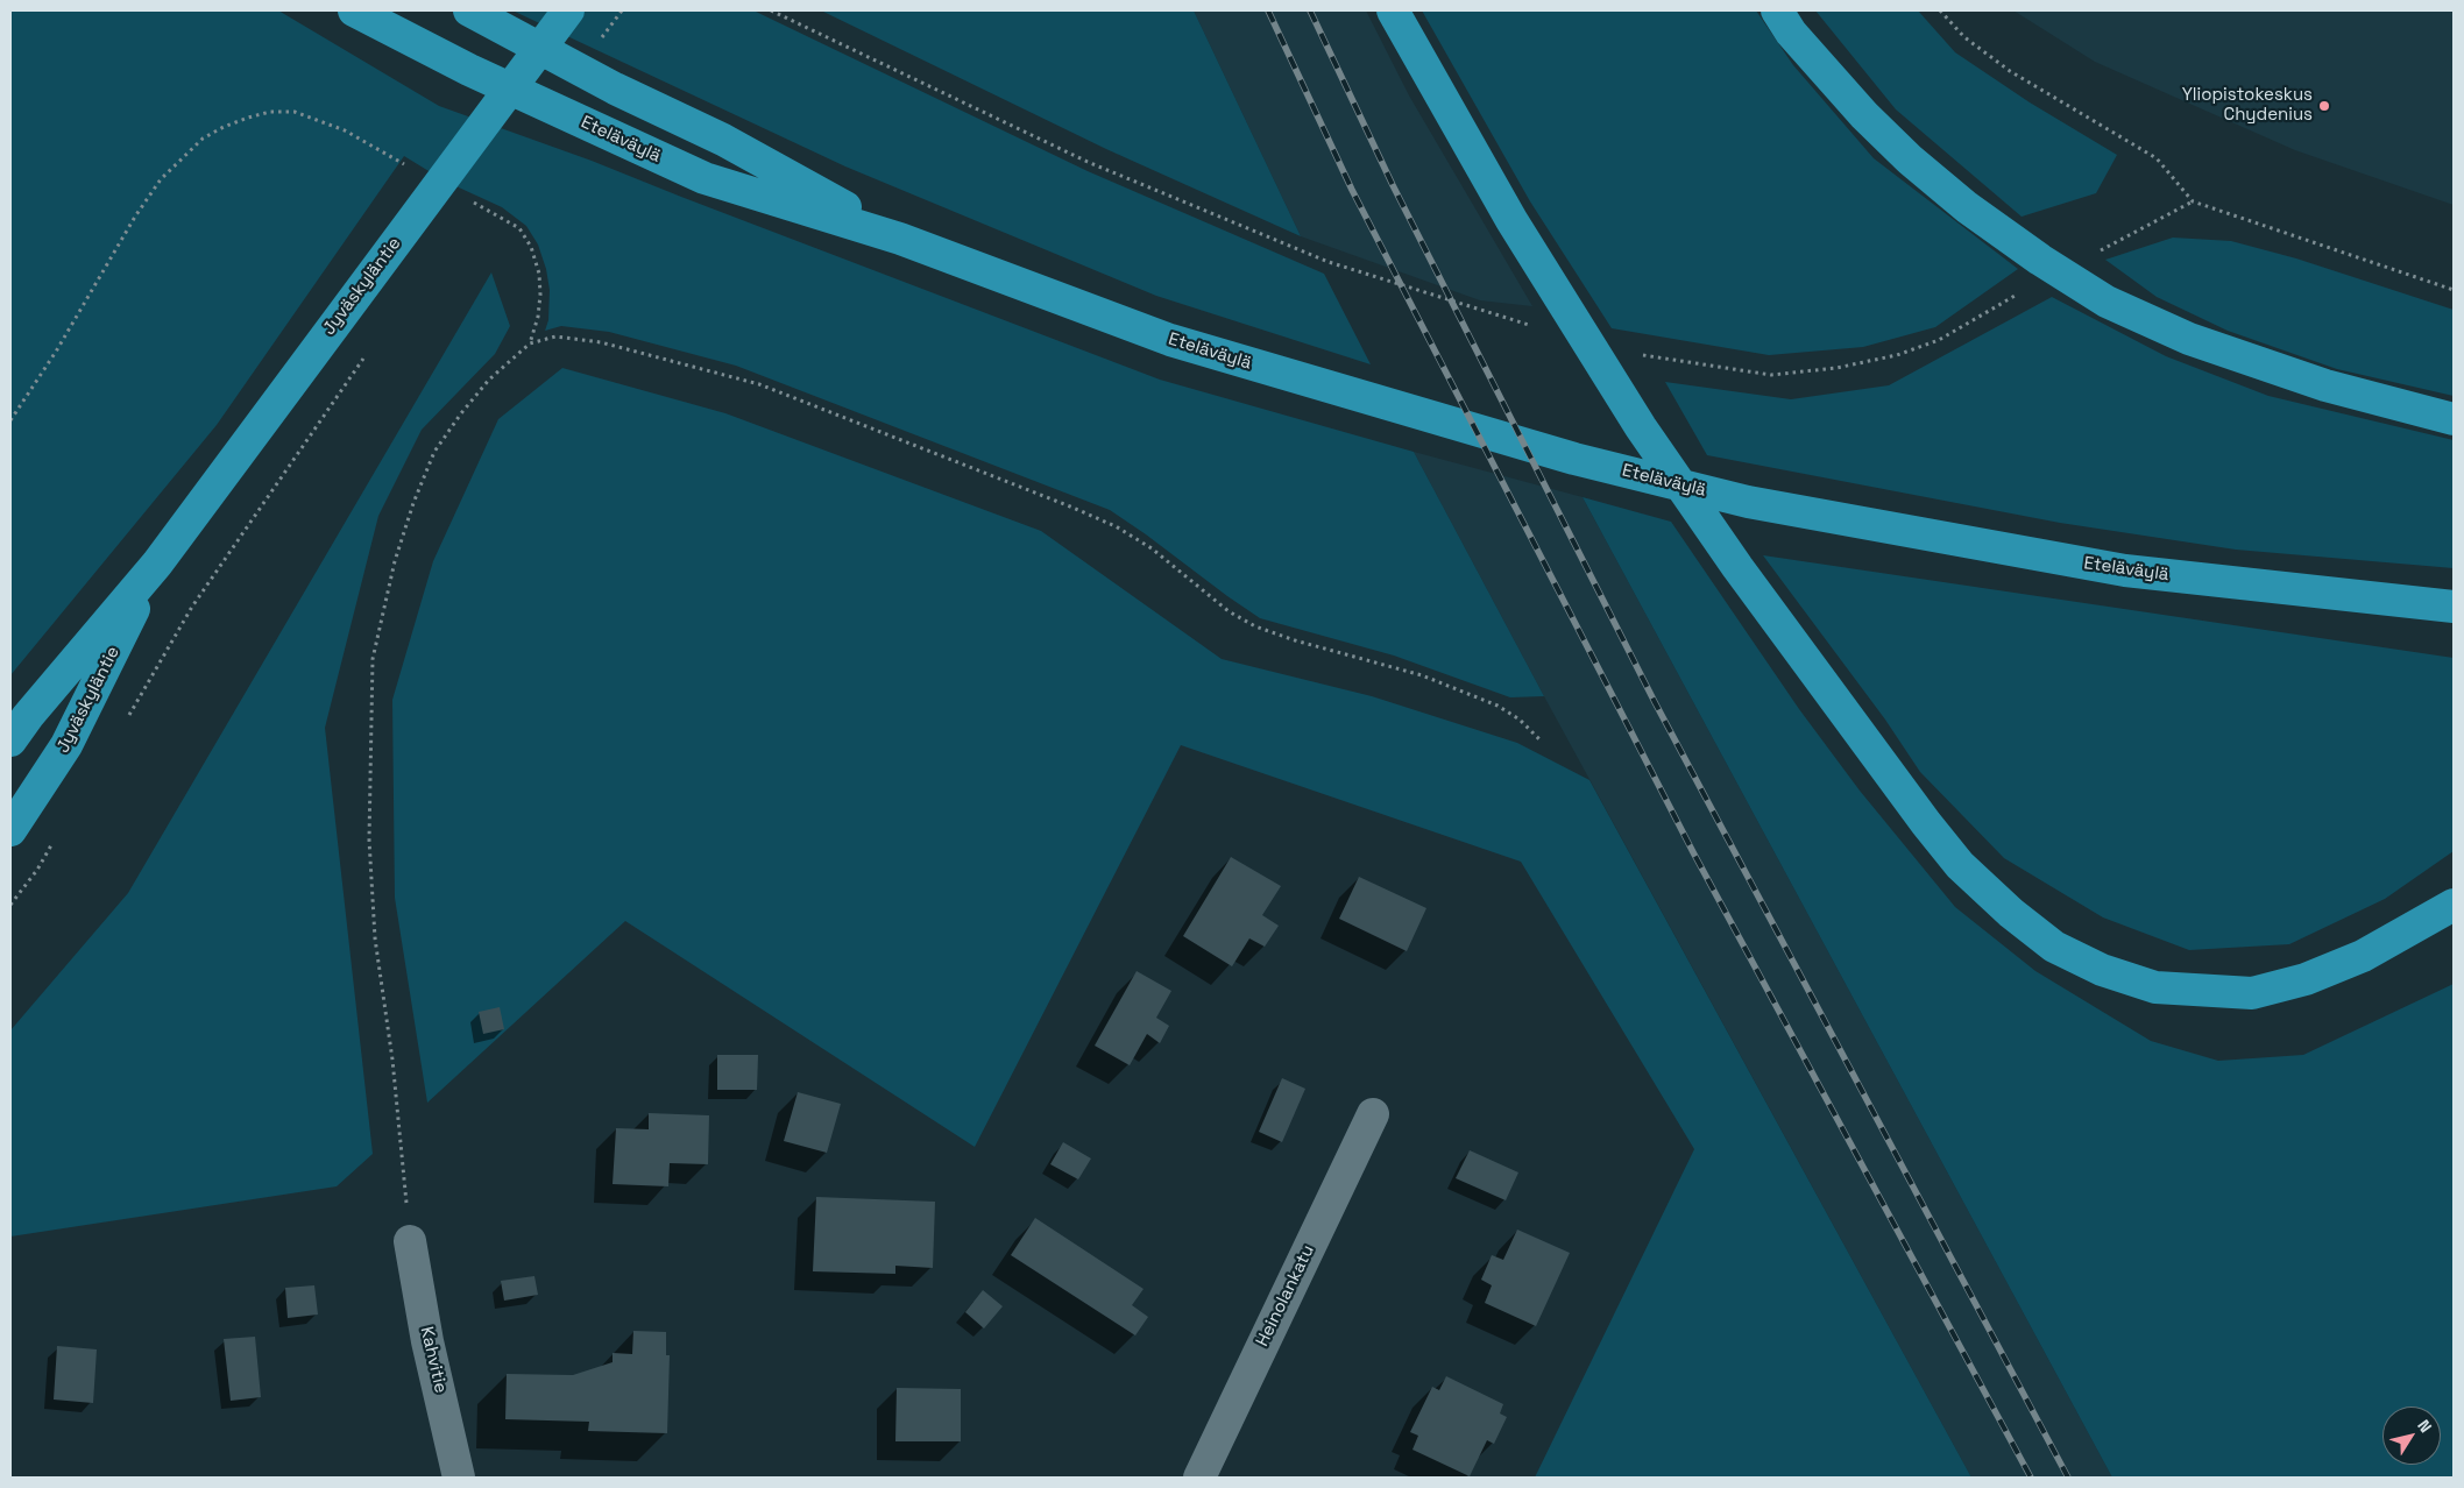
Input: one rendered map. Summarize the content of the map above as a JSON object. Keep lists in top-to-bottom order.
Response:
{
  "streets": {
    "highway": ["Eteläväylä", "Jyväskyläntie"],
    "street": ["Heinolankatu", "Kahvitie"]
  },
  "places": ["Yliopistokeskus Chydenius"],
  "north": "top right"
}
